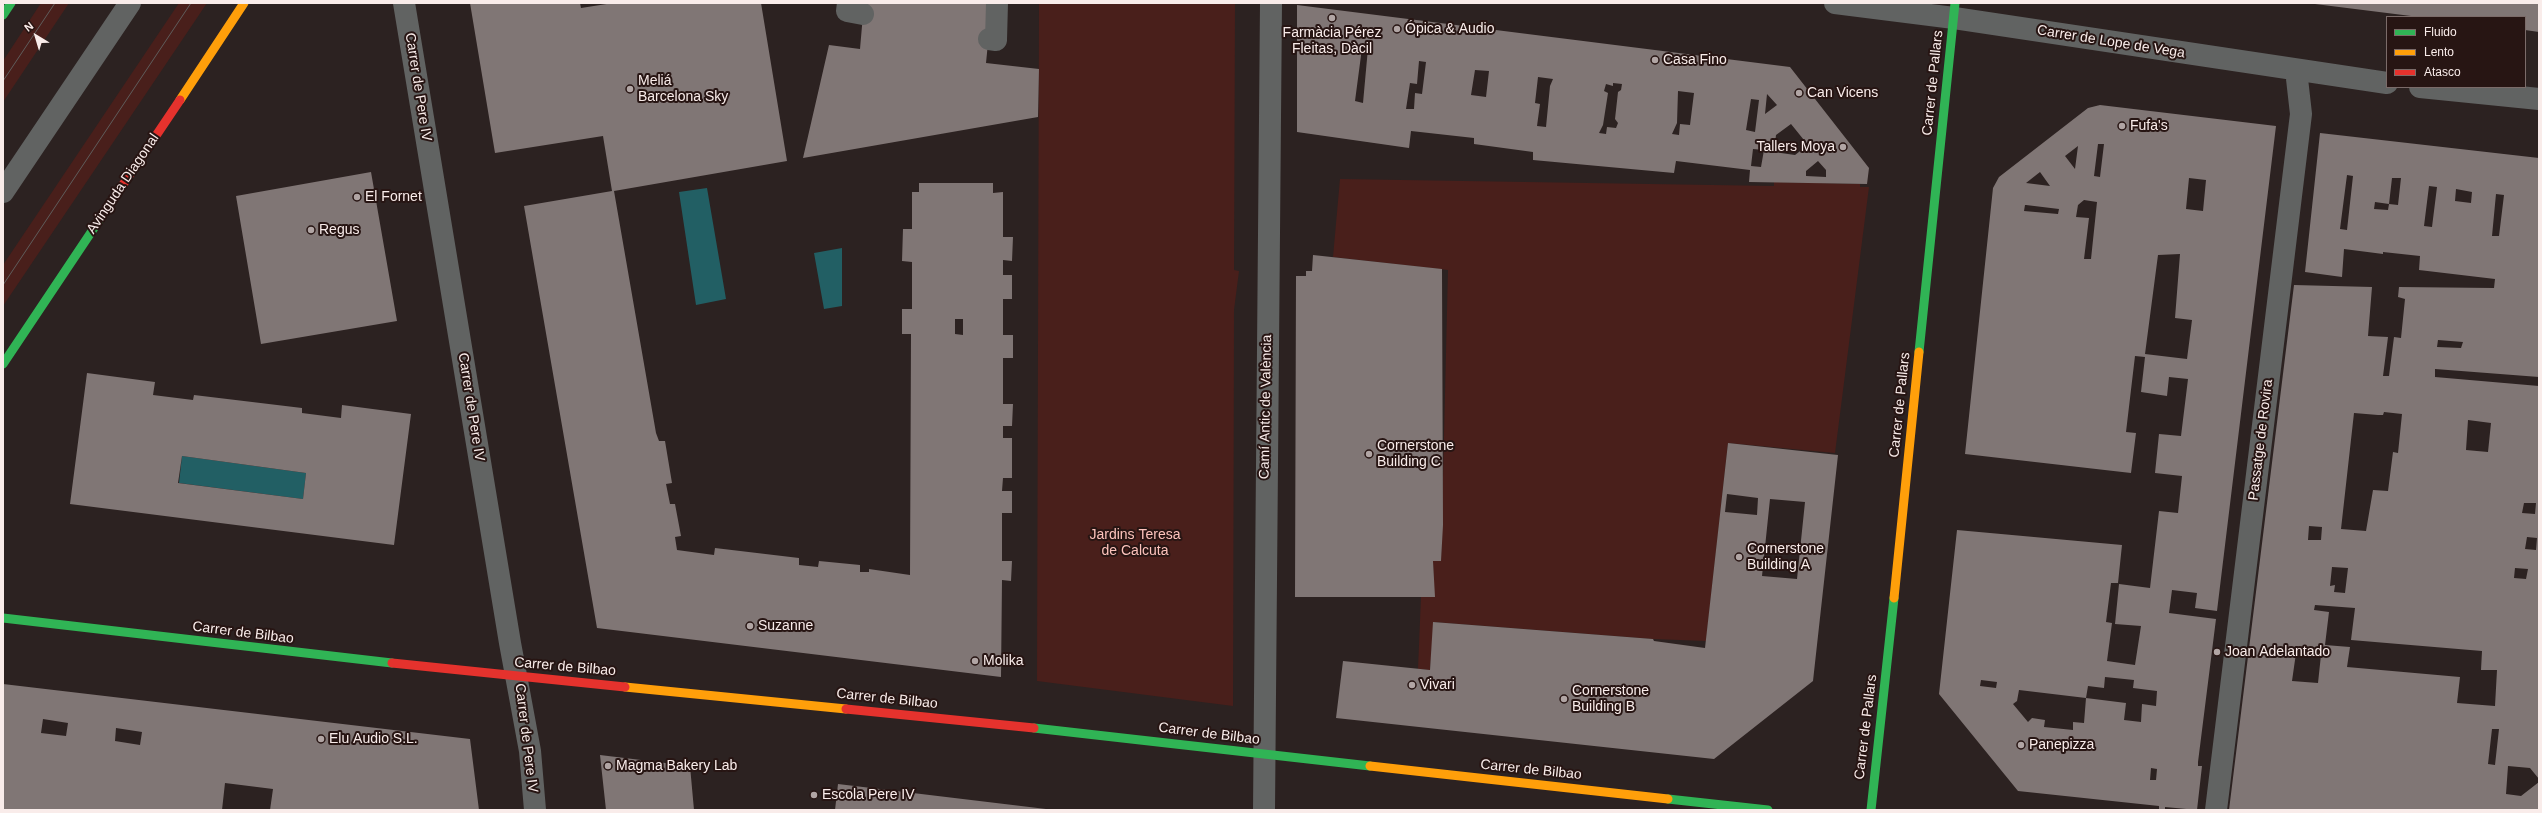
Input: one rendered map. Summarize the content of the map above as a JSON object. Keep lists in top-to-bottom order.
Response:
{
  "streets": {
    "main road": ["Carrer de Pallars", "Avinguda Diagonal", "Carrer de Bilbao"],
    "street": [
      "Carrer de Lope de Vega",
      "Carrer de Pere IV",
      "Camí Antic de València",
      "Passatge de Rovira"
    ]
  },
  "crossings": [
    ["Carrer de Lope de Vega", "Carrer de Pallars"],
    ["Carrer de Lope de Vega", "Passatge de Rovira"],
    ["Carrer de Pere IV", "Carrer de Bilbao"],
    ["Camí Antic de València", "Carrer de Bilbao"]
  ],
  "parks": ["Jardins Teresa de Calcuta"],
  "places": [
    "Farmàcia Pérez Fleitas, Dàcil",
    "Ópica & Audio",
    "Casa Fino",
    "Meliá Barcelona Sky",
    "Can Vicens",
    "Fufa's",
    "Tallers Moya",
    "El Fornet",
    "Regus",
    "Cornerstone Building C",
    "Cornerstone Building A",
    "Suzanne",
    "Joan Adelantado",
    "Molika",
    "Vivari",
    "Cornerstone Building B",
    "Elu Audio S.L.",
    "Panepizza",
    "Magma Bakery Lab",
    "Escola Pere IV"
  ],
  "legend": ["Fluido", "Lento", "Atasco"],
  "north": "top left"
}
